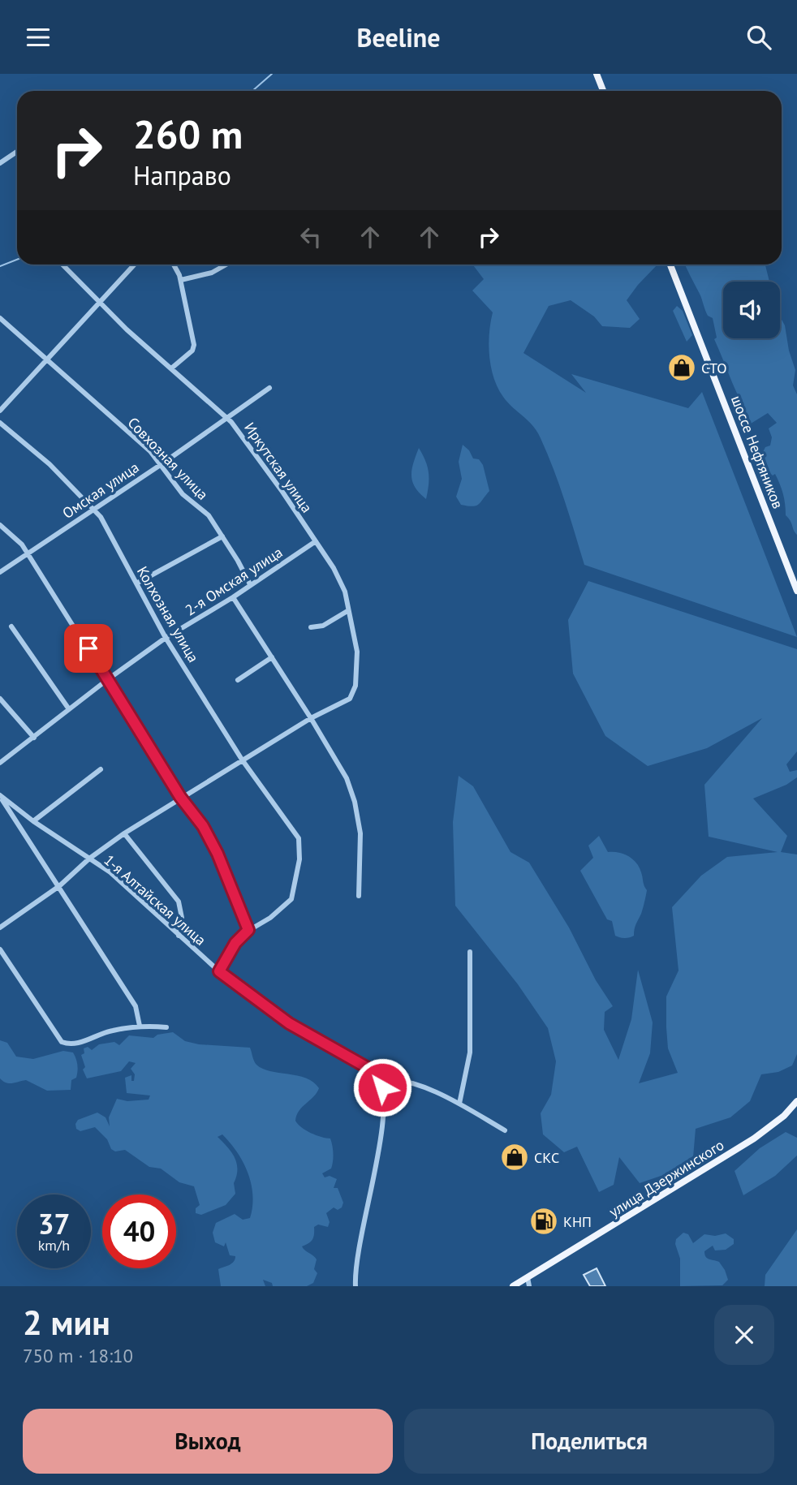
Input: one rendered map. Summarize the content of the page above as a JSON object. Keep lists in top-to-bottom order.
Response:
{
  "streets": {
    "main road": ["шоссе Нефтяников", "улица Дзержинского"],
    "street": [
      "Совхозная улица",
      "Иркутская улица",
      "Омская улица",
      "2-я Омская улица",
      "Колхозная улица",
      "1-я Алтайская улица"
    ]
  },
  "crossings": [
    ["Совхозная улица", "Омская улица"],
    ["Совхозная улица", "2-я Омская улица"],
    ["Иркутская улица", "Омская улица"],
    ["Иркутская улица", "2-я Омская улица"],
    ["Омская улица", "Колхозная улица"],
    ["2-я Омская улица", "Колхозная улица"]
  ],
  "places": {
    "shop": ["СТО", "СКС"],
    "fuel station": ["КНП"]
  },
  "page": {
    "header": "Beeline",
    "turn": ["260 m", "Направо"],
    "speed": "37 km/h",
    "limit": "40",
    "heading": ["2 мин", "750 m · 18:10"],
    "buttons": ["Выход", "Поделиться"]
  }
}
